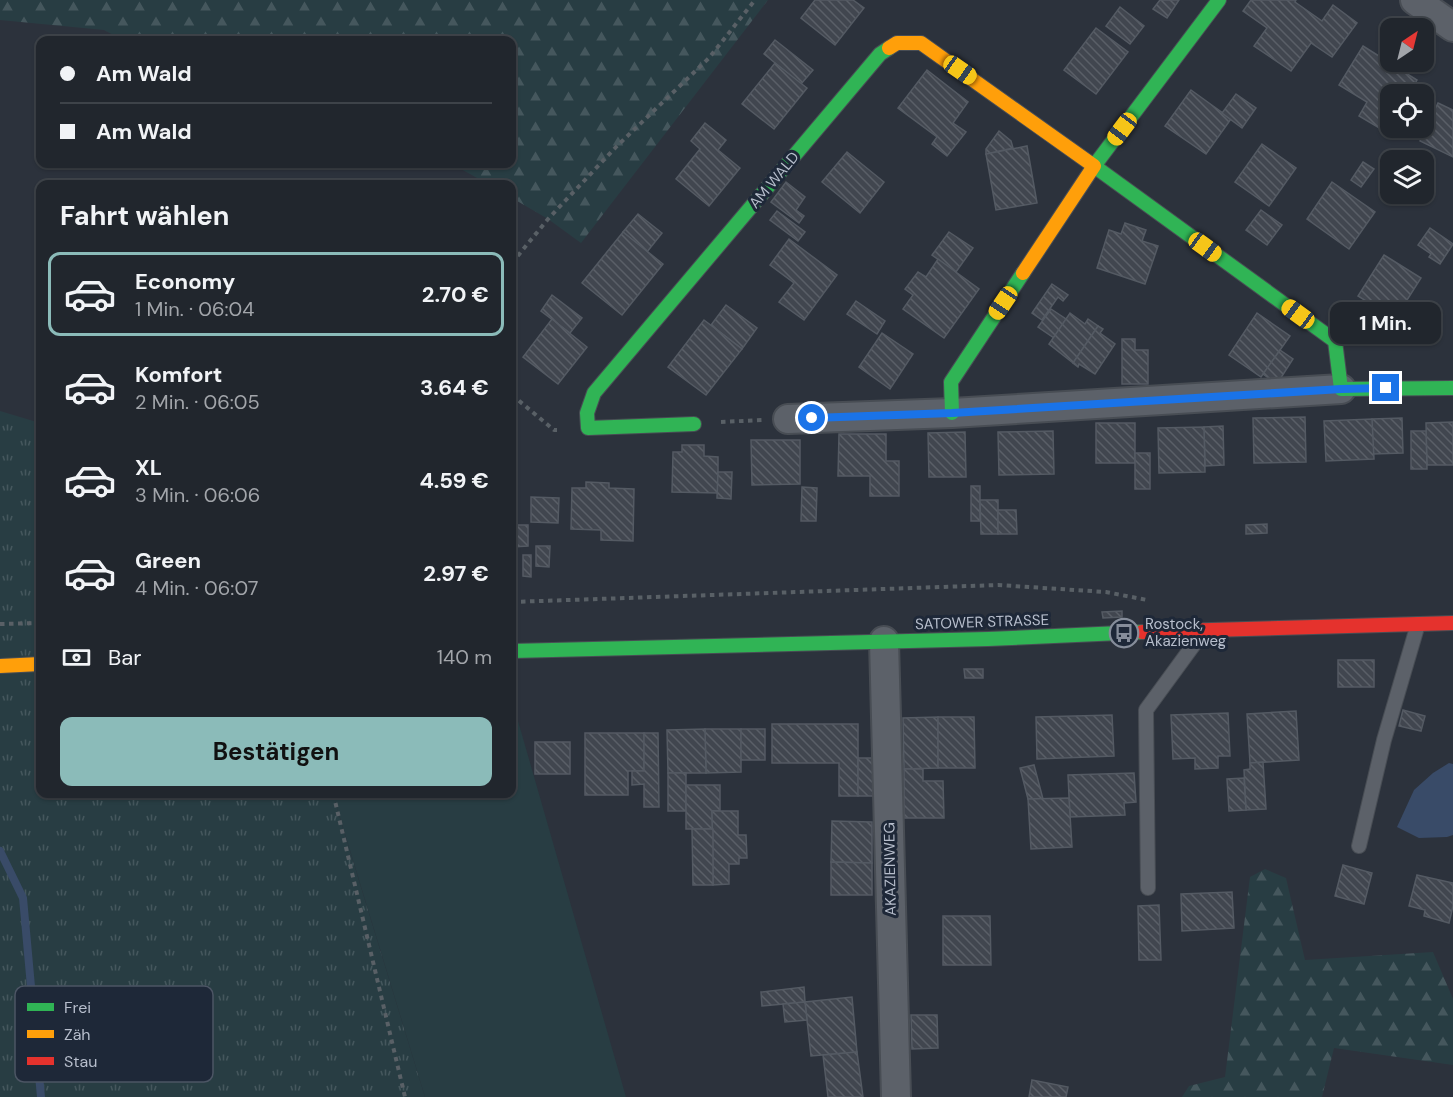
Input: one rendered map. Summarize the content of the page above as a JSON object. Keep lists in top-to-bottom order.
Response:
{
  "streets": {
    "street": ["AM WALD", "SATOWER STRASSE", "AKAZIENWEG"]
  },
  "crossings": [
    ["SATOWER STRASSE", "AKAZIENWEG"]
  ],
  "places": {
    "bus stop": ["Rostock, Akazienweg"]
  },
  "legend": ["Frei", "Zäh", "Stau"],
  "north": "top right",
  "page": {
    "banner": ["Am Wald", "Am Wald"],
    "heading": "Fahrt wählen",
    "list": [
      {
        "name": "Economy",
        "note": "1 Min. · 06:04",
        "value": "2.70 €"
      },
      {
        "name": "Komfort",
        "note": "2 Min. · 06:05",
        "value": "3.64 €"
      },
      {
        "name": "XL",
        "note": "3 Min. · 06:06",
        "value": "4.59 €"
      },
      {
        "name": "Green",
        "note": "4 Min. · 06:07",
        "value": "2.97 €"
      }
    ],
    "bubble": "1 Min.",
    "pay": ["Bar", "140 m"],
    "buttons": "Bestätigen"
  }
}
